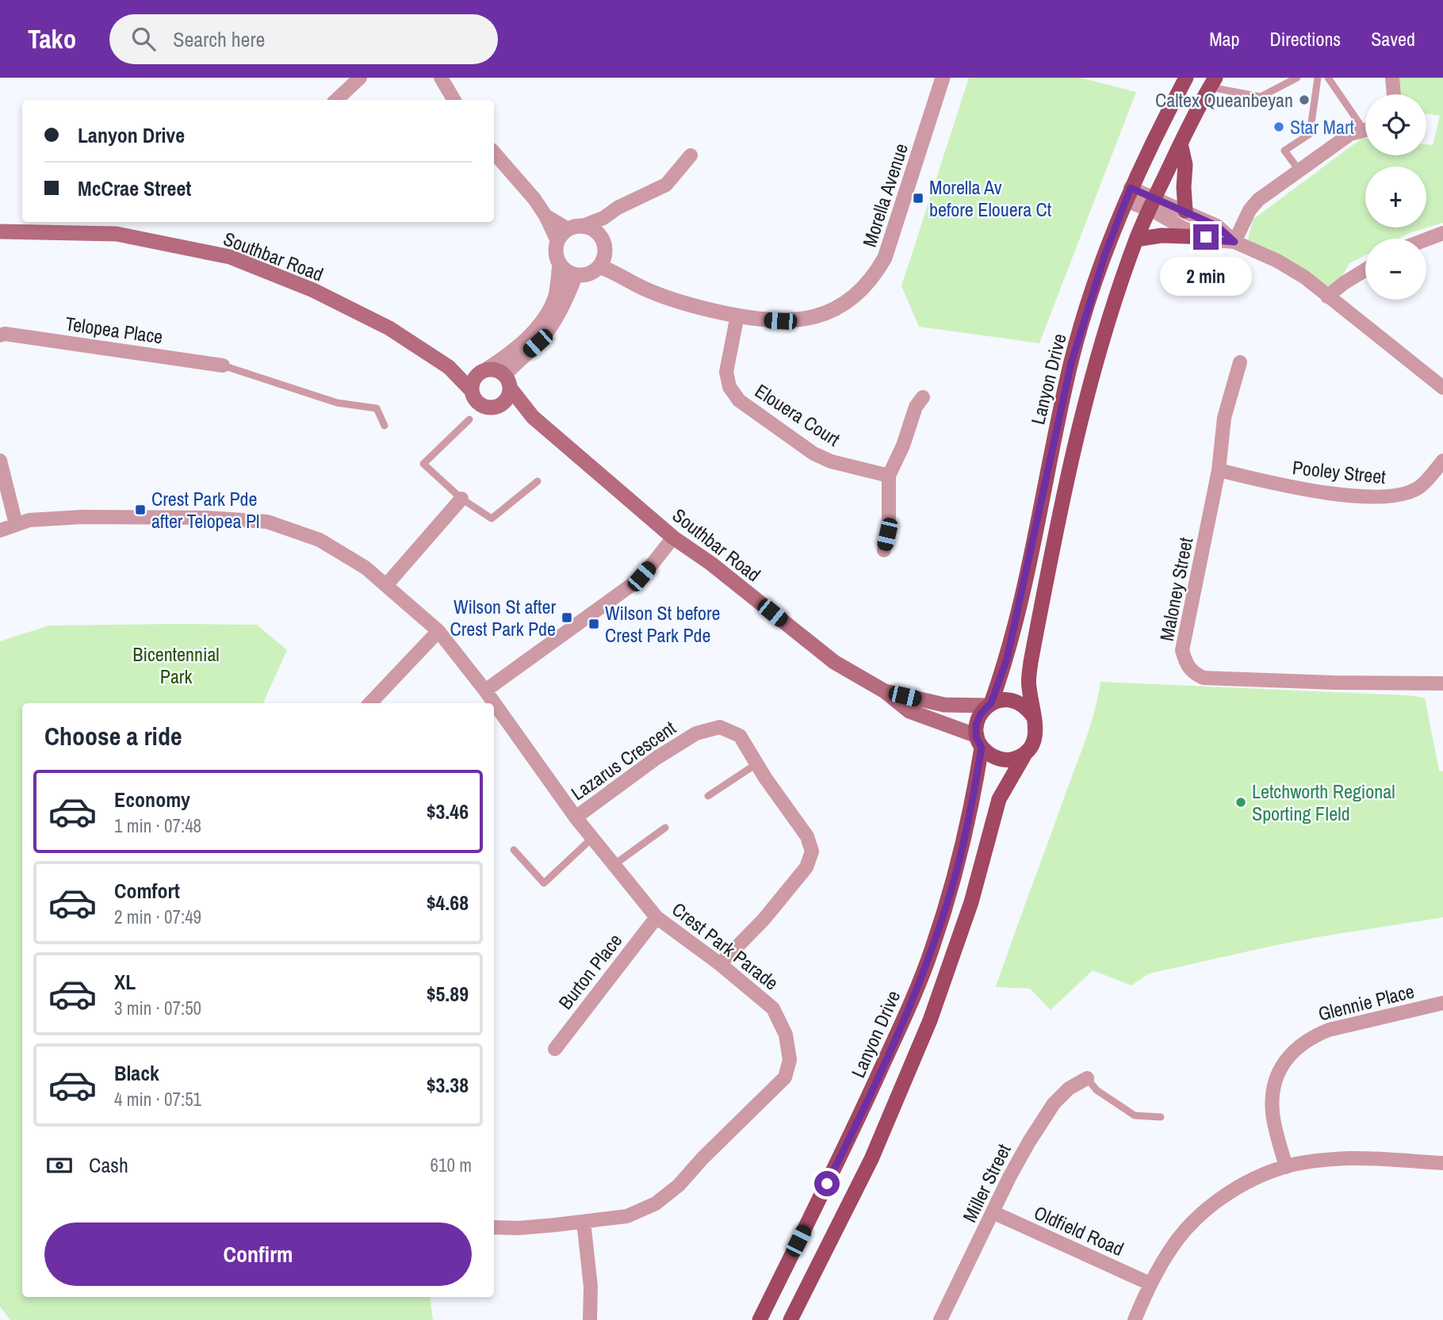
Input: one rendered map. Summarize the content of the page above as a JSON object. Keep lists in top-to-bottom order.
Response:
{
  "streets": {
    "main road": ["Southbar Road", "Lanyon Drive"],
    "street": [
      "Morella Avenue",
      "Telopea Place",
      "Elouera Court",
      "Pooley Street",
      "Maloney Street",
      "Lazarus Crescent",
      "Crest Park Parade",
      "Burton Place",
      "Glennie Place",
      "Miller Street",
      "Oldfield Road"
    ]
  },
  "crossings": [
    ["Morella Avenue", "Elouera Court"],
    ["Southbar Road", "Lanyon Drive"],
    ["Pooley Street", "Maloney Street"],
    ["Lazarus Crescent", "Crest Park Parade"],
    ["Crest Park Parade", "Burton Place"],
    ["Miller Street", "Oldfield Road"]
  ],
  "parks": ["Bicentennial Park"],
  "places": {
    "other": ["Caltex Queanbeyan", "Star Mart", "Letchworth Regional Sporting FIeld"],
    "transit": [
      "Morella Av before Elouera Ct",
      "Crest Park Pde after Telopea Pl",
      "Wilson St after Crest Park Pde",
      "Wilson St before Crest Park Pde"
    ]
  },
  "page": {
    "header": "Tako",
    "search": "Search here",
    "nav": ["Map", "Directions", "Saved"],
    "map_buttons": ["+", "−"],
    "banner": ["Lanyon Drive", "McCrae Street"],
    "bubble": "2 min",
    "heading": "Choose a ride",
    "list": [
      {
        "name": "Economy",
        "note": "1 min · 07:48",
        "value": "$3.46"
      },
      {
        "name": "Comfort",
        "note": "2 min · 07:49",
        "value": "$4.68"
      },
      {
        "name": "XL",
        "note": "3 min · 07:50",
        "value": "$5.89"
      },
      {
        "name": "Black",
        "note": "4 min · 07:51",
        "value": "$3.38"
      }
    ],
    "pay": ["Cash", "610 m"],
    "buttons": "Confirm"
  }
}
